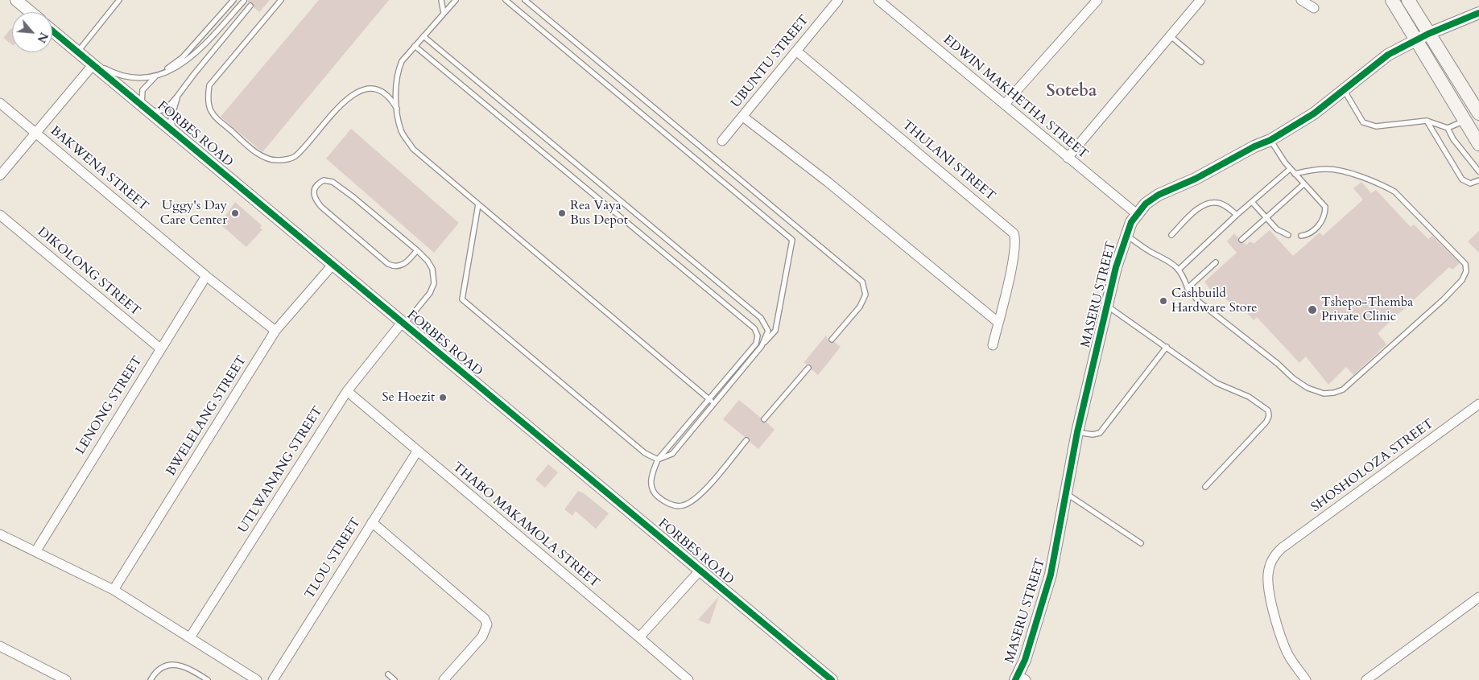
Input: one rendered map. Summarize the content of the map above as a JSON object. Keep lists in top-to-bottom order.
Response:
{
  "streets": {
    "street": [
      "UBUNTU STREET",
      "EDWIN MAKHETHA STREET",
      "FORBES ROAD",
      "THULANI STREET",
      "BAKWENA STREET",
      "DIKOLONG STREET",
      "MASERU STREET",
      "LENONG STREET",
      "BWELELANG STREET",
      "SHOSHOLOZA STREET",
      "UTLWANANG STREET",
      "THABO MAKAMOLA STREET",
      "TLOU STREET"
    ]
  },
  "crossings": [
    ["UBUNTU STREET", "THULANI STREET"],
    ["EDWIN MAKHETHA STREET", "MASERU STREET"],
    ["FORBES ROAD", "BWELELANG STREET"],
    ["FORBES ROAD", "UTLWANANG STREET"],
    ["BAKWENA STREET", "LENONG STREET"],
    ["BAKWENA STREET", "BWELELANG STREET"],
    ["DIKOLONG STREET", "LENONG STREET"],
    ["UTLWANANG STREET", "THABO MAKAMOLA STREET"],
    ["THABO MAKAMOLA STREET", "TLOU STREET"]
  ],
  "districts": ["Soteba"],
  "places": [
    "Uggy's Day Care Center",
    "Rea Vaya Bus Depot",
    "Cashbuild Hardware Store",
    "Tshepo-Themba Private Clinic",
    "Se Hoezit"
  ],
  "north": "bottom right"
}
